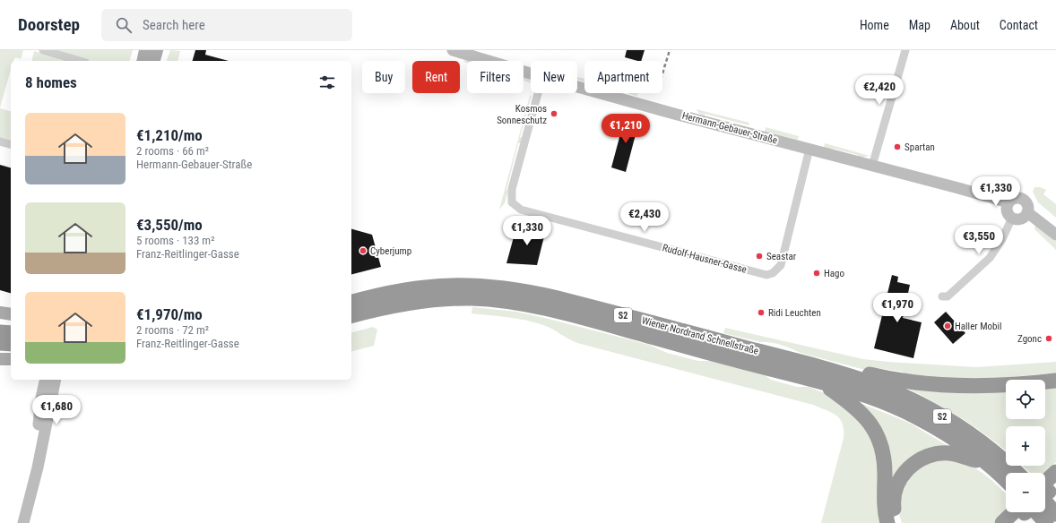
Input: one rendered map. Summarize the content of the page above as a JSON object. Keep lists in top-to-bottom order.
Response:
{
  "streets": {
    "highway": ["S2", "Wiener Nordrand Schnellstraße"],
    "street": ["Hermann-Gebauer-Straße", "Rudolf-Hausner-Gasse"]
  },
  "crossings": [
    ["Hermann-Gebauer-Straße", "Rudolf-Hausner-Gasse"]
  ],
  "places": [
    "Kosmos Sonneschutz",
    "Spartan",
    "Cyberjump",
    "Seastar",
    "Hago",
    "Ridi Leuchten",
    "Haller Mobil",
    "Zgonc"
  ],
  "page": {
    "header": "Doorstep",
    "search": "Search here",
    "nav": [
      "Home",
      "Map",
      "About",
      "Contact"
    ],
    "chip": [
      "Buy",
      "Rent",
      "Filters",
      "New",
      "Apartment"
    ],
    "heading": "8 homes",
    "price": [
      "€2,420",
      "€1,210",
      "€1,330",
      "€2,430",
      "€1,330",
      "€3,550",
      "€1,970",
      "€1,680"
    ],
    "list": [
      {
        "name": "€1,210/mo",
        "note": "2 rooms · 66 m² · Hermann-Gebauer-Straße"
      },
      {
        "name": "€3,550/mo",
        "note": "5 rooms · 133 m² · Franz-Reitlinger-Gasse"
      },
      {
        "name": "€1,970/mo",
        "note": "2 rooms · 72 m² · Franz-Reitlinger-Gasse"
      }
    ],
    "map_buttons": ["+", "−"]
  }
}
